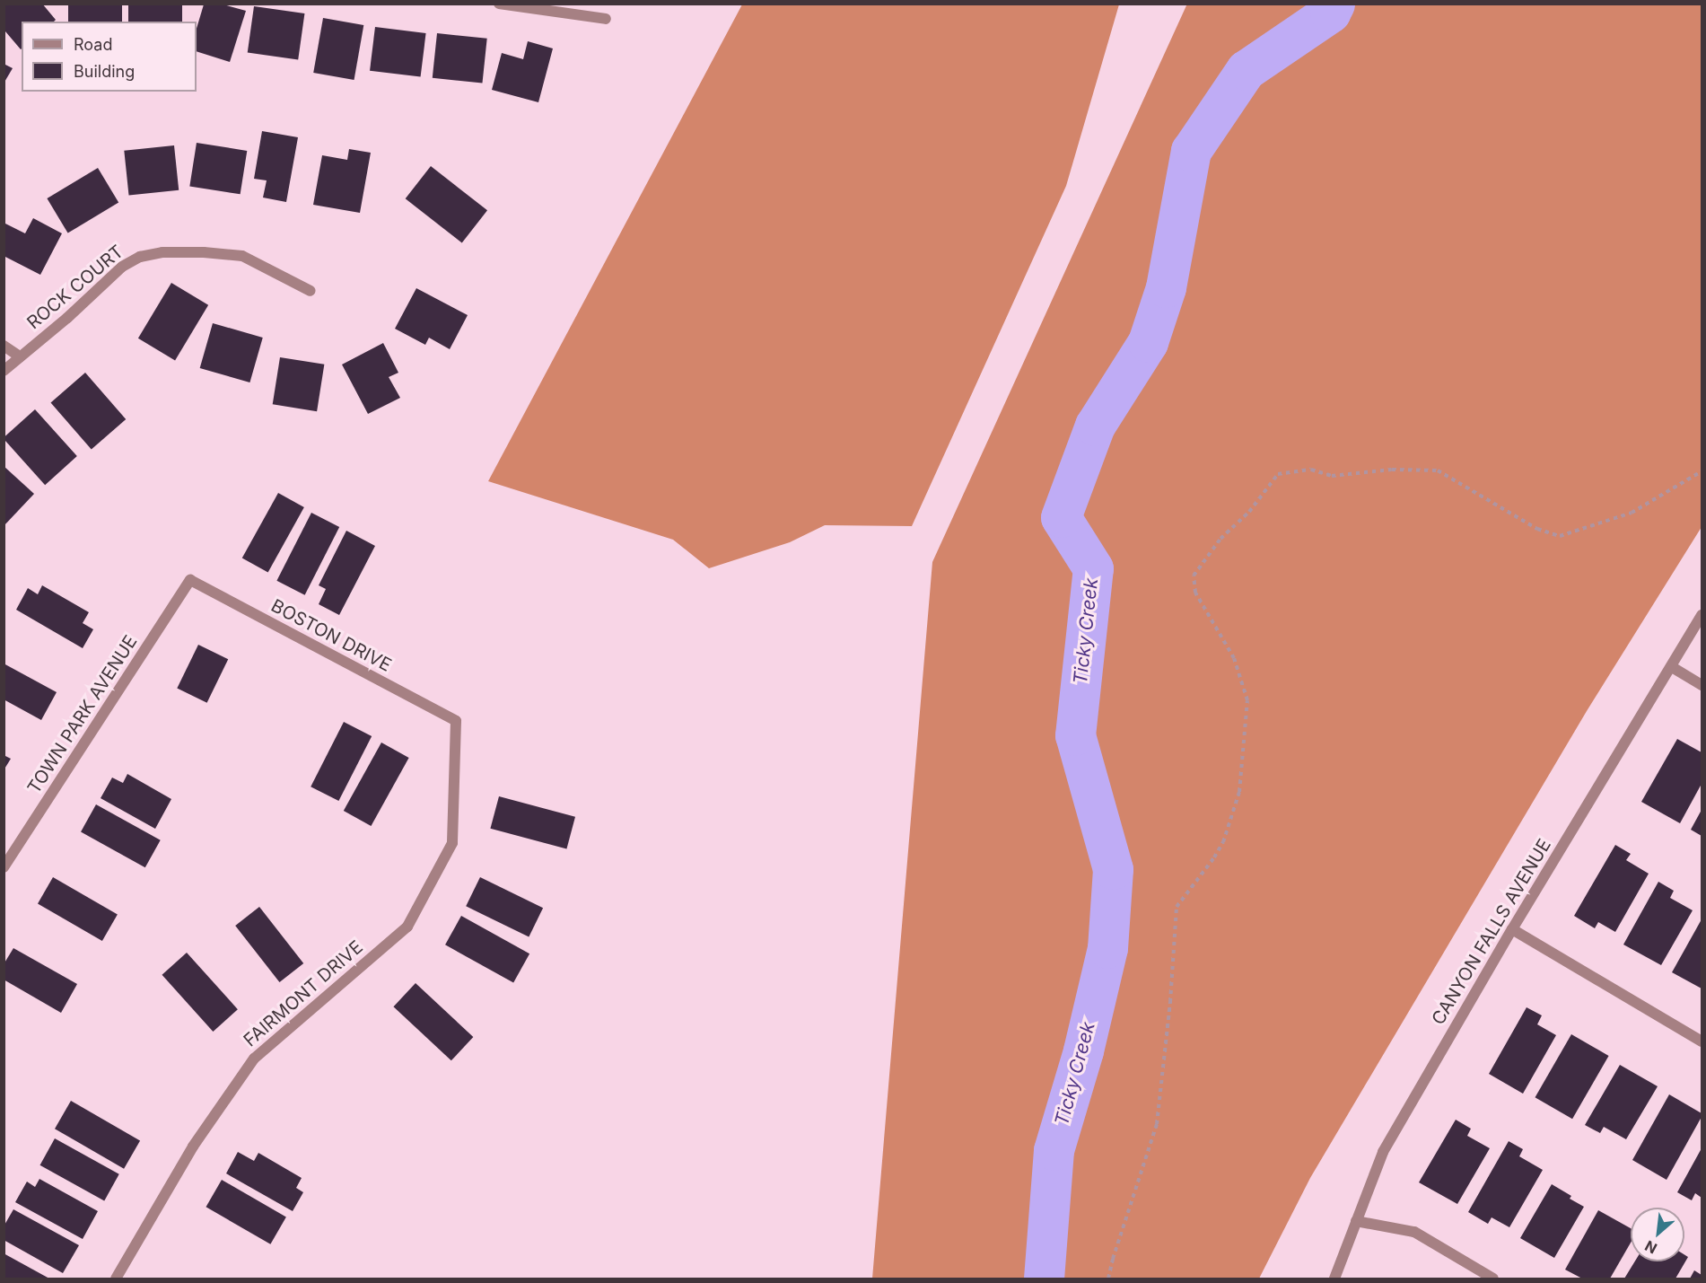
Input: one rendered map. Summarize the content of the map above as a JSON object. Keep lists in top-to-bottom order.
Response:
{
  "streets": {
    "street": [
      "ROCK COURT",
      "BOSTON DRIVE",
      "TOWN PARK AVENUE",
      "CANYON FALLS AVENUE",
      "FAIRMONT DRIVE"
    ]
  },
  "crossings": [
    ["BOSTON DRIVE", "TOWN PARK AVENUE"],
    ["BOSTON DRIVE", "FAIRMONT DRIVE"]
  ],
  "water": ["Ticky Creek"],
  "legend": ["Road", "Building"],
  "north": "bottom left"
}
